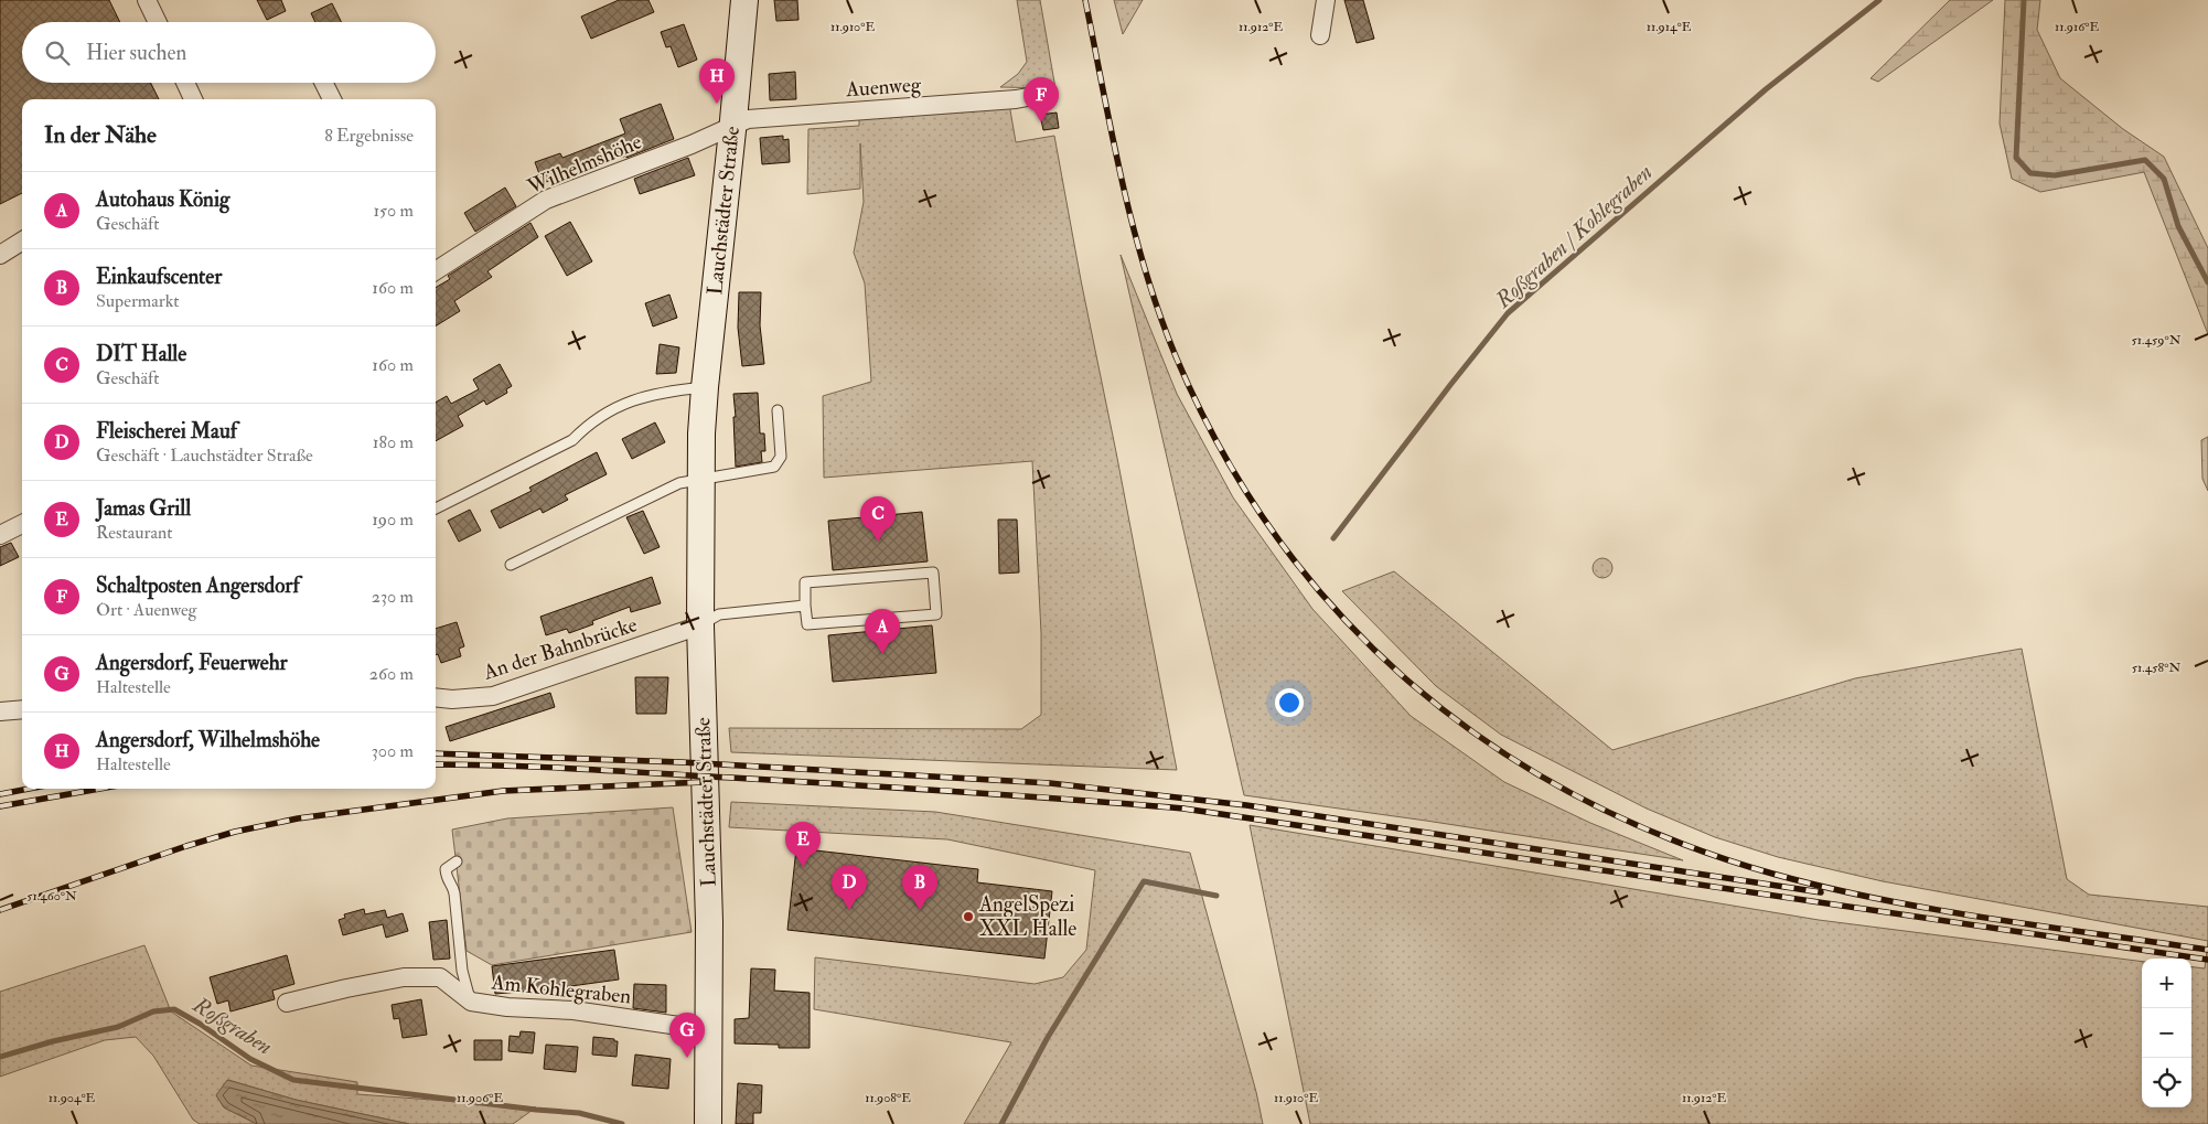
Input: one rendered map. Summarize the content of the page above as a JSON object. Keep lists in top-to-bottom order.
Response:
{
  "streets": {
    "main road": ["Lauchstädter Straße"],
    "street": [
      "Auenweg",
      "Wilhelmshöhe",
      "An der Bahnbrücke",
      "Am Kohlegraben"
    ]
  },
  "crossings": [
    ["Auenweg", "Wilhelmshöhe"],
    ["Auenweg", "Lauchstädter Straße"],
    ["Wilhelmshöhe", "Lauchstädter Straße"],
    ["Lauchstädter Straße", "An der Bahnbrücke"],
    ["Lauchstädter Straße", "Am Kohlegraben"]
  ],
  "water": ["Roßgraben / Kohlegraben", "Roßgraben"],
  "places": ["AngelSpezi XXL Halle"],
  "page": {
    "search": "Hier suchen",
    "pins": [
      "H",
      "F",
      "C",
      "A",
      "E",
      "B",
      "D",
      "G"
    ],
    "heading": ["In der Nähe", "8 Ergebnisse"],
    "list": [
      {
        "mark": "A",
        "name": "Autohaus König",
        "note": "Geschäft",
        "value": "150 m"
      },
      {
        "mark": "B",
        "name": "Einkaufscenter",
        "note": "Supermarkt",
        "value": "160 m"
      },
      {
        "mark": "C",
        "name": "DIT Halle",
        "note": "Geschäft",
        "value": "160 m"
      },
      {
        "mark": "D",
        "name": "Fleischerei Mauf",
        "note": "Geschäft · Lauchstädter Straße",
        "value": "180 m"
      },
      {
        "mark": "E",
        "name": "Jamas Grill",
        "note": "Restaurant",
        "value": "190 m"
      },
      {
        "mark": "F",
        "name": "Schaltposten Angersdorf",
        "note": "Ort · Auenweg",
        "value": "230 m"
      },
      {
        "mark": "G",
        "name": "Angersdorf, Feuerwehr",
        "note": "Haltestelle",
        "value": "260 m"
      },
      {
        "mark": "H",
        "name": "Angersdorf, Wilhelmshöhe",
        "note": "Haltestelle",
        "value": "300 m"
      }
    ],
    "map_buttons": ["+", "−"]
  },
  "coordinates": [
    "11.910°E",
    "11.912°E",
    "11.914°E",
    "11.916°E",
    "51.459°N",
    "51.458°N",
    "51.460°N",
    "11.904°E",
    "11.906°E",
    "11.908°E"
  ]
}
